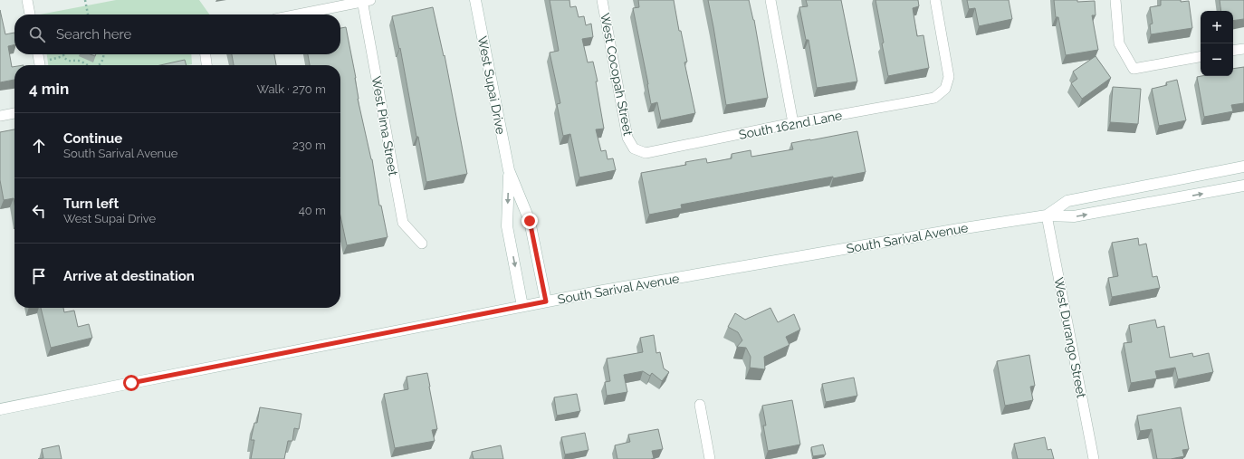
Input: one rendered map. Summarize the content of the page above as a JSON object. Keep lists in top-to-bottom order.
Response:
{
  "streets": {
    "main road": ["West Supai Drive", "South Sarival Avenue"],
    "street": [
      "West Cocopah Street",
      "South 162nd Lane",
      "West Pima Street",
      "West Durango Street"
    ]
  },
  "crossings": [
    ["West Cocopah Street", "South 162nd Lane"],
    ["West Supai Drive", "South Sarival Avenue"],
    ["South Sarival Avenue", "West Durango Street"]
  ],
  "page": {
    "map_buttons": ["+", "−"],
    "search": "Search here",
    "heading": ["4 min", "Walk · 270 m"],
    "list": [
      ["Continue", "South Sarival Avenue", "230 m"],
      ["Turn left", "West Supai Drive", "40 m"],
      "Arrive at destination"
    ]
  }
}
